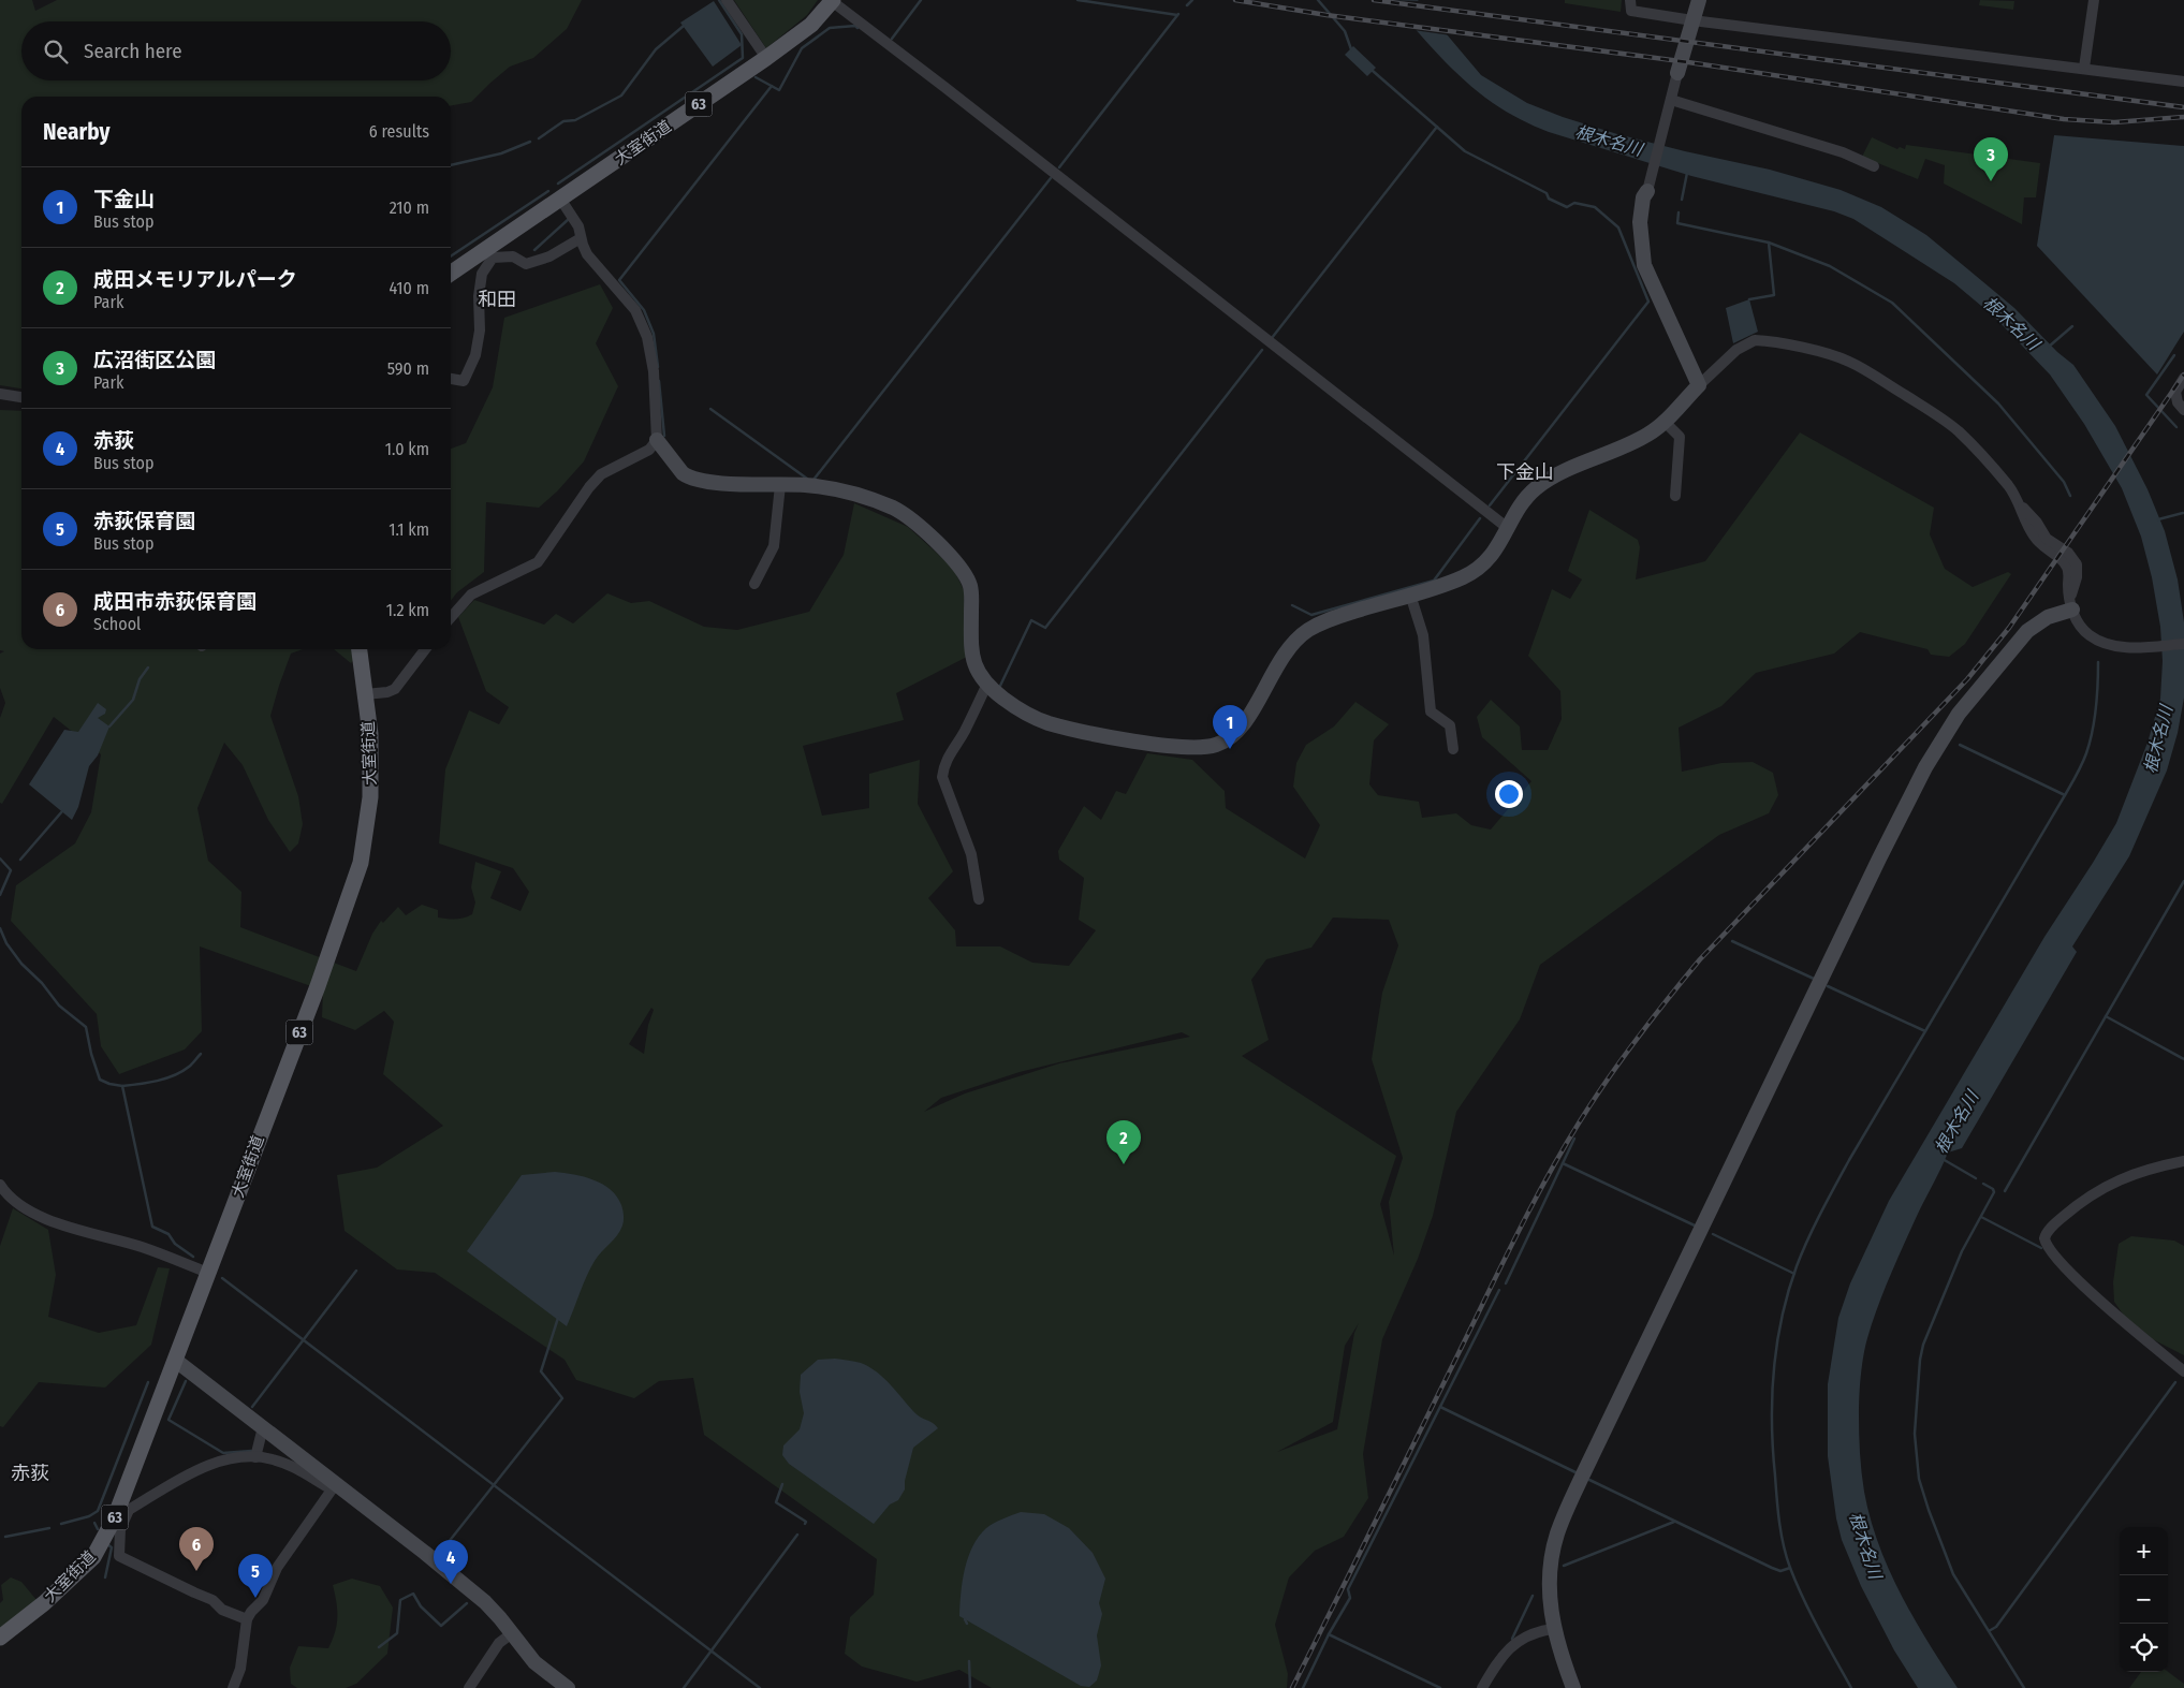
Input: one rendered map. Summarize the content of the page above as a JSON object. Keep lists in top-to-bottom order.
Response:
{
  "streets": {
    "main road": ["63", "大室街道"]
  },
  "districts": ["和田", "下金山", "赤荻"],
  "water": ["根木名川"],
  "page": {
    "search": "Search here",
    "heading": ["Nearby", "6 results"],
    "pins": [
      "3",
      "1",
      "2",
      "6",
      "4",
      "5"
    ],
    "list": [
      {
        "mark": "1",
        "name": "下金山",
        "note": "Bus stop",
        "value": "210 m"
      },
      {
        "mark": "2",
        "name": "成田メモリアルパーク",
        "note": "Park",
        "value": "410 m"
      },
      {
        "mark": "3",
        "name": "広沼街区公園",
        "note": "Park",
        "value": "590 m"
      },
      {
        "mark": "4",
        "name": "赤荻",
        "note": "Bus stop",
        "value": "1.0 km"
      },
      {
        "mark": "5",
        "name": "赤荻保育園",
        "note": "Bus stop",
        "value": "1.1 km"
      },
      {
        "mark": "6",
        "name": "成田市赤荻保育園",
        "note": "School",
        "value": "1.2 km"
      }
    ],
    "map_buttons": ["+", "−"]
  }
}
